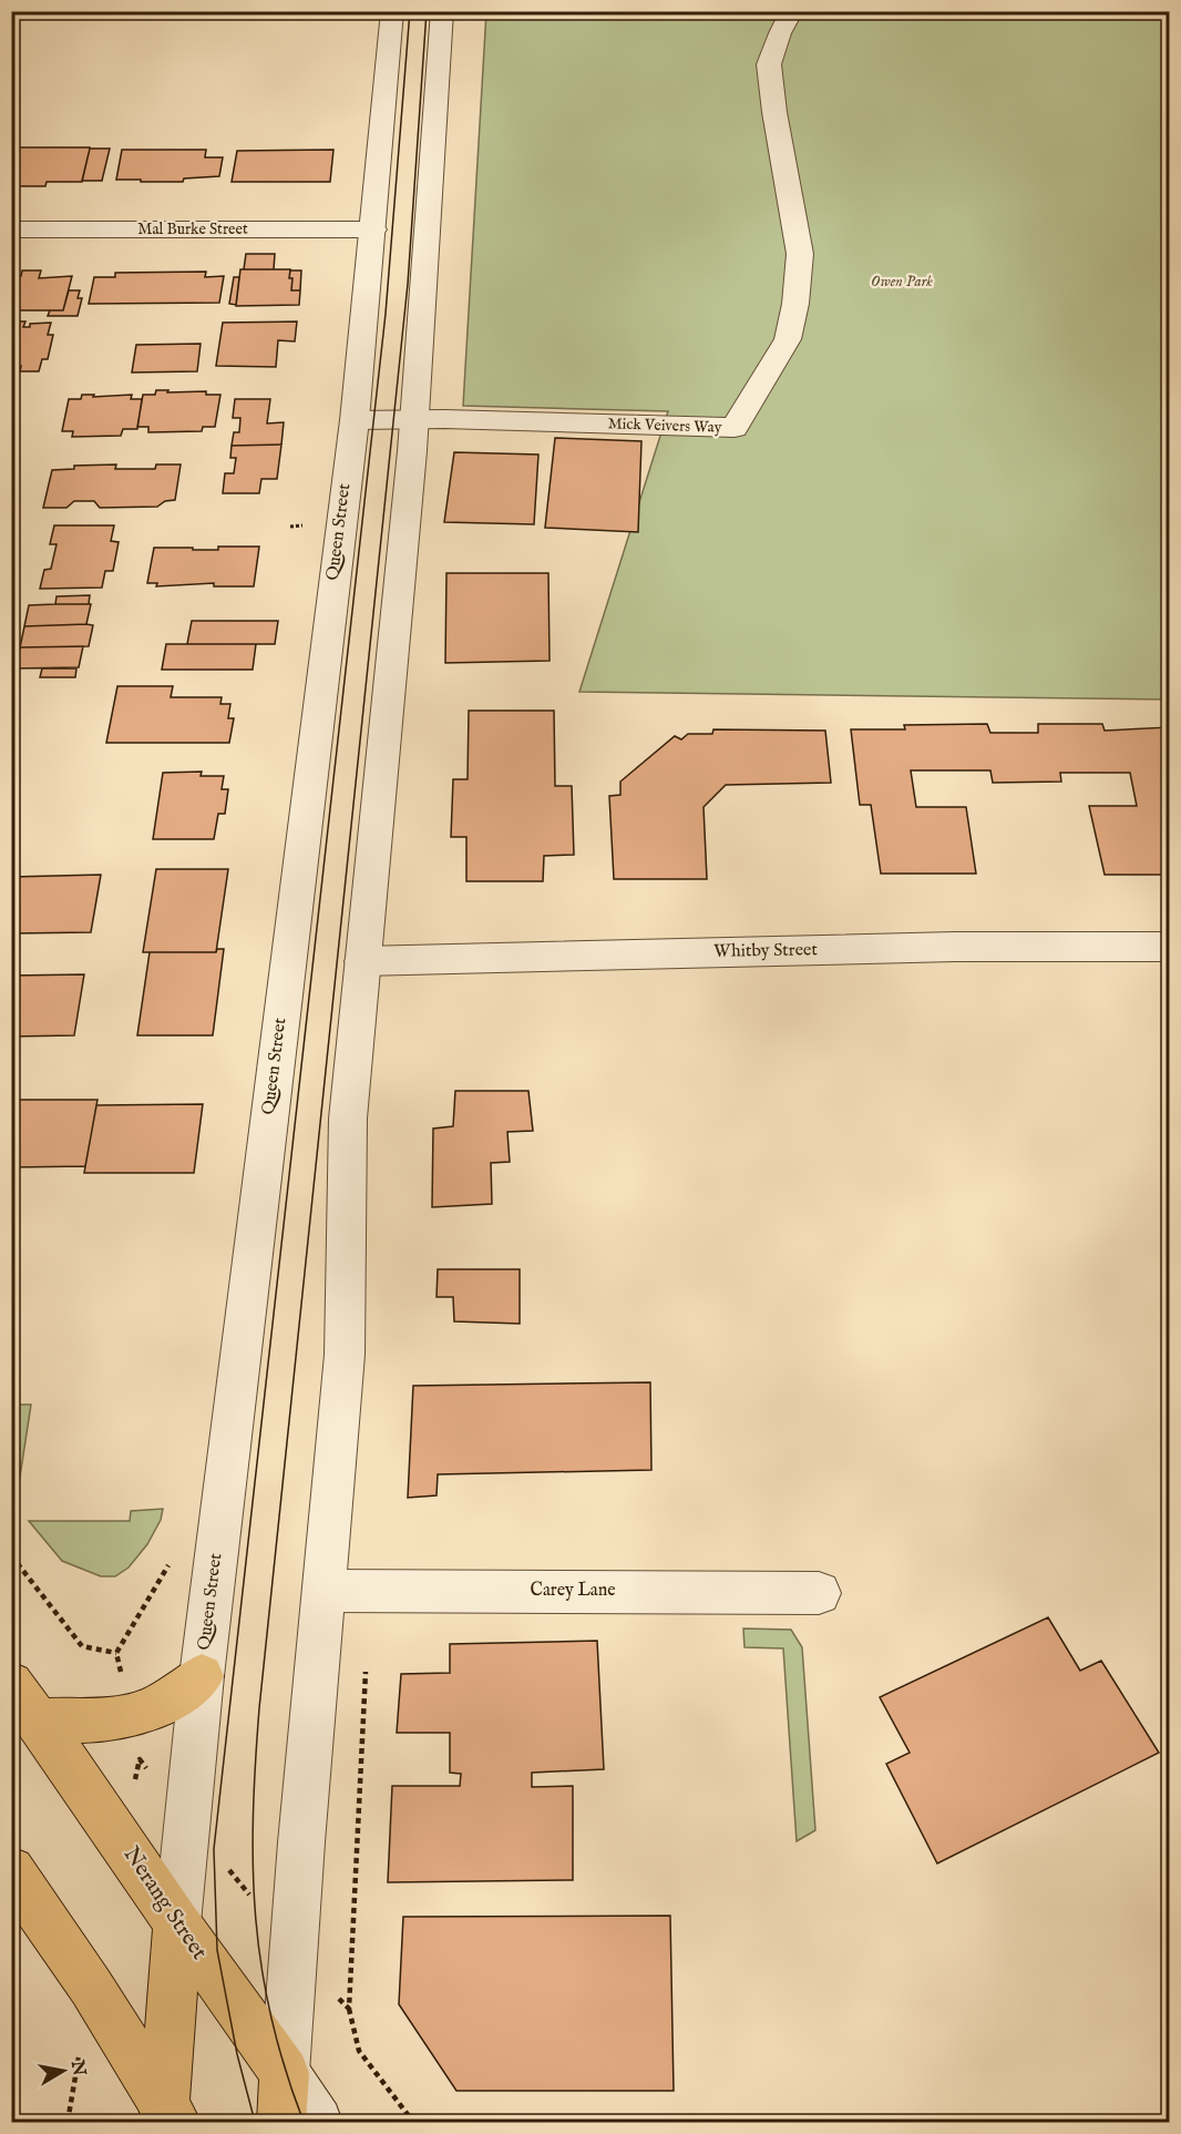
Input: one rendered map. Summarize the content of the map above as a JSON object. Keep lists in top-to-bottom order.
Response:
{
  "streets": {
    "main road": ["Queen Street", "Nerang Street"],
    "street": [
      "Mal Burke Street",
      "Mick Veivers Way",
      "Whitby Street",
      "Carey Lane"
    ]
  },
  "crossings": [
    ["Mal Burke Street", "Queen Street"],
    ["Mick Veivers Way", "Queen Street"],
    ["Queen Street", "Nerang Street"]
  ],
  "parks": ["Owen Park"],
  "north": "right"
}
